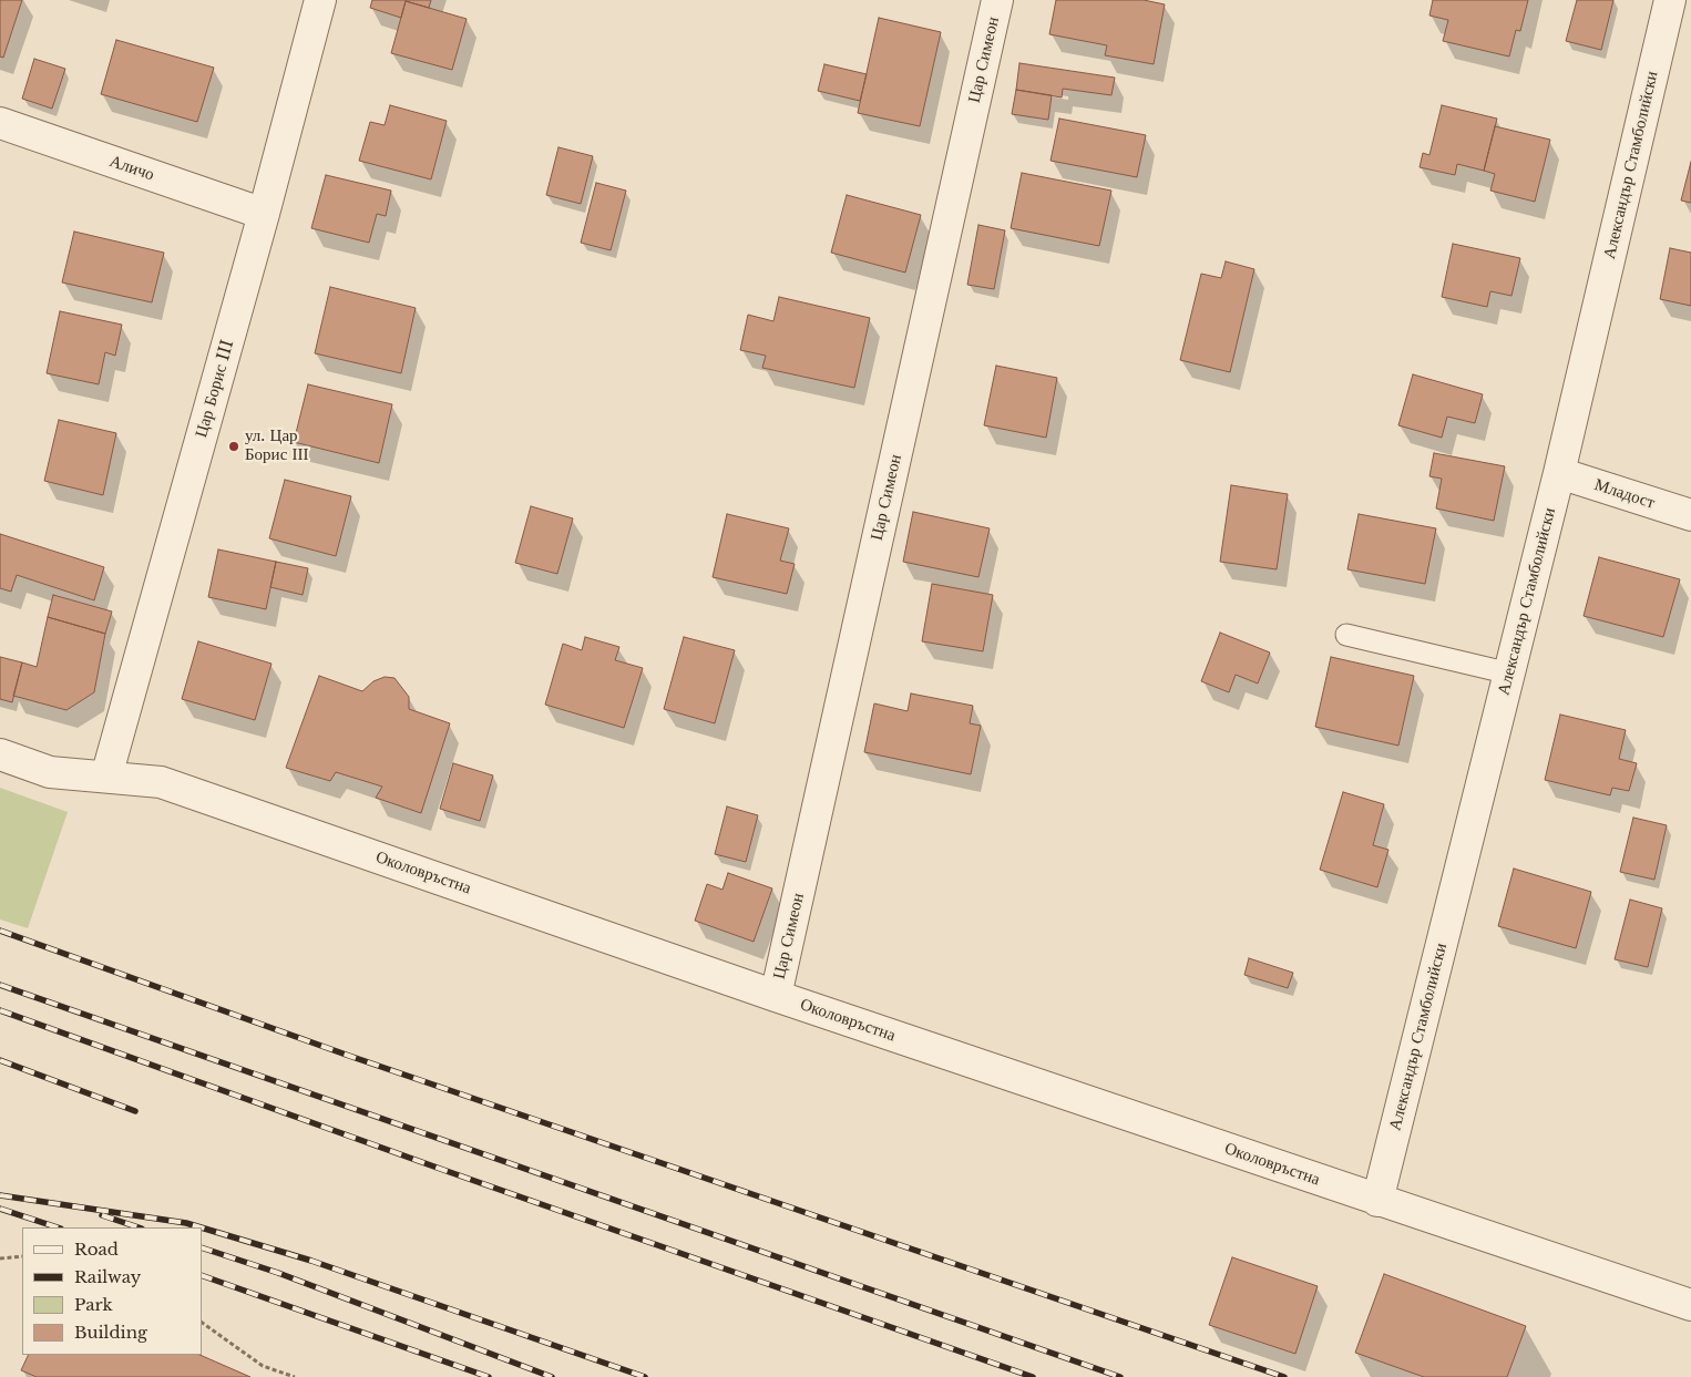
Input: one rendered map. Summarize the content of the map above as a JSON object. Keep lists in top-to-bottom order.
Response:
{
  "streets": {
    "street": [
      "Цар Симеон",
      "Александър Стамболийски",
      "Аличо",
      "Цар Борис III",
      "Младост",
      "Околовръстна"
    ]
  },
  "crossings": [
    ["Цар Симеон", "Околовръстна"],
    ["Александър Стамболийски", "Младост"],
    ["Александър Стамболийски", "Околовръстна"],
    ["Аличо", "Цар Борис III"],
    ["Цар Борис III", "Околовръстна"]
  ],
  "places": ["ул. Цар Борис ІІІ"],
  "legend": [
    "Road",
    "Railway",
    "Park",
    "Building"
  ]
}
